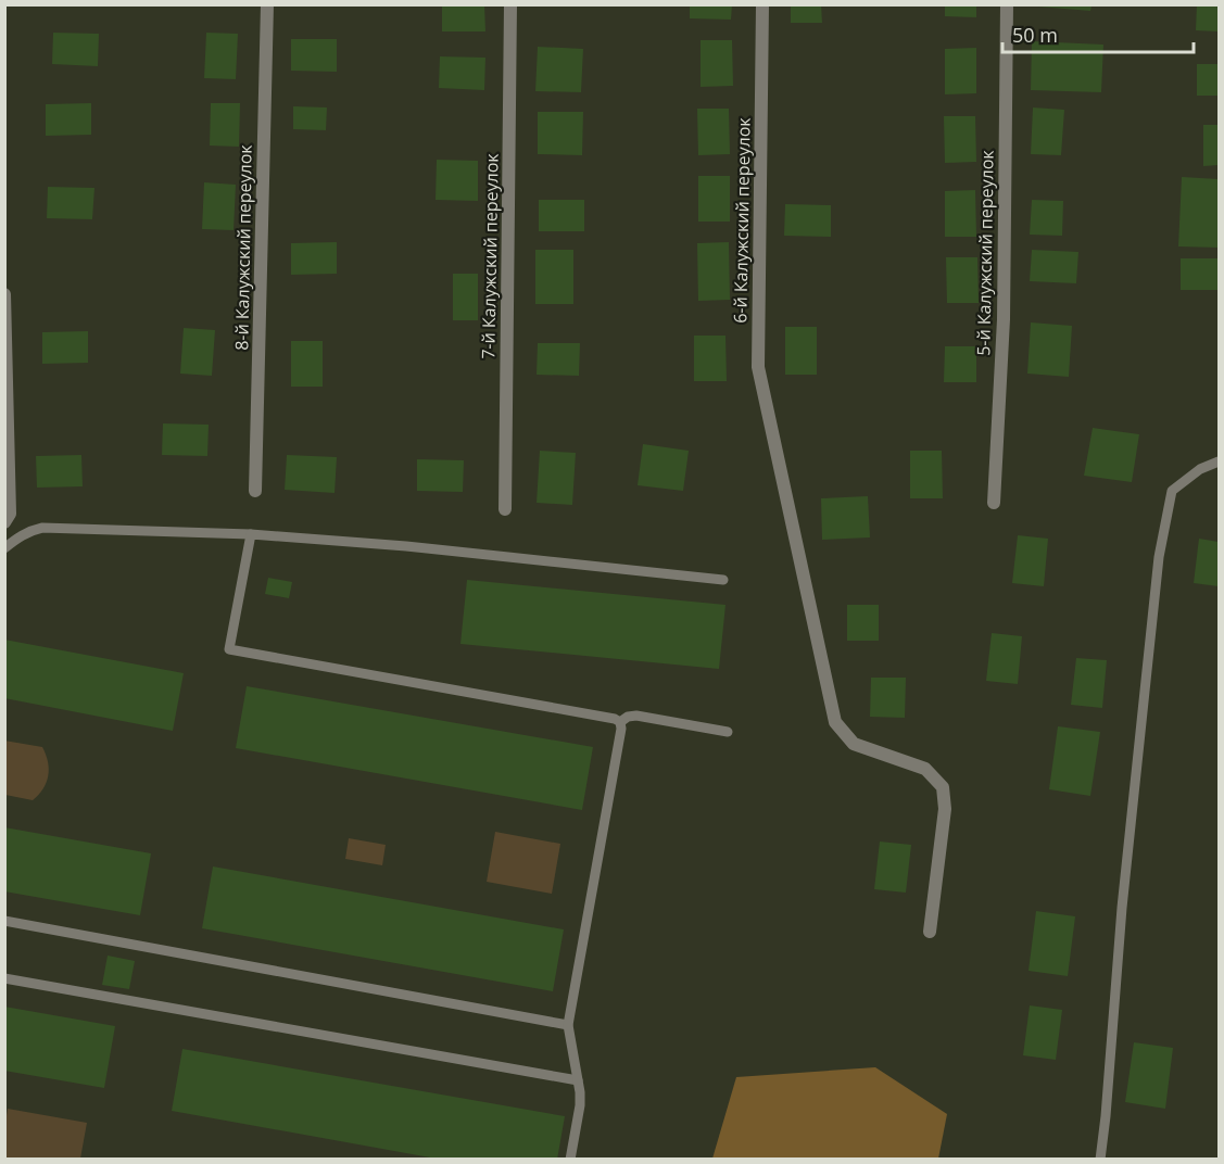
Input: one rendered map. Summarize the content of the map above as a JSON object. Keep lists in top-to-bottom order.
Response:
{
  "streets": {
    "street": [
      "6-й Калужский переулок",
      "8-й Калужский переулок",
      "5-й Калужский переулок",
      "7-й Калужский переулок"
    ]
  },
  "scale_bar": "50 m"
}
